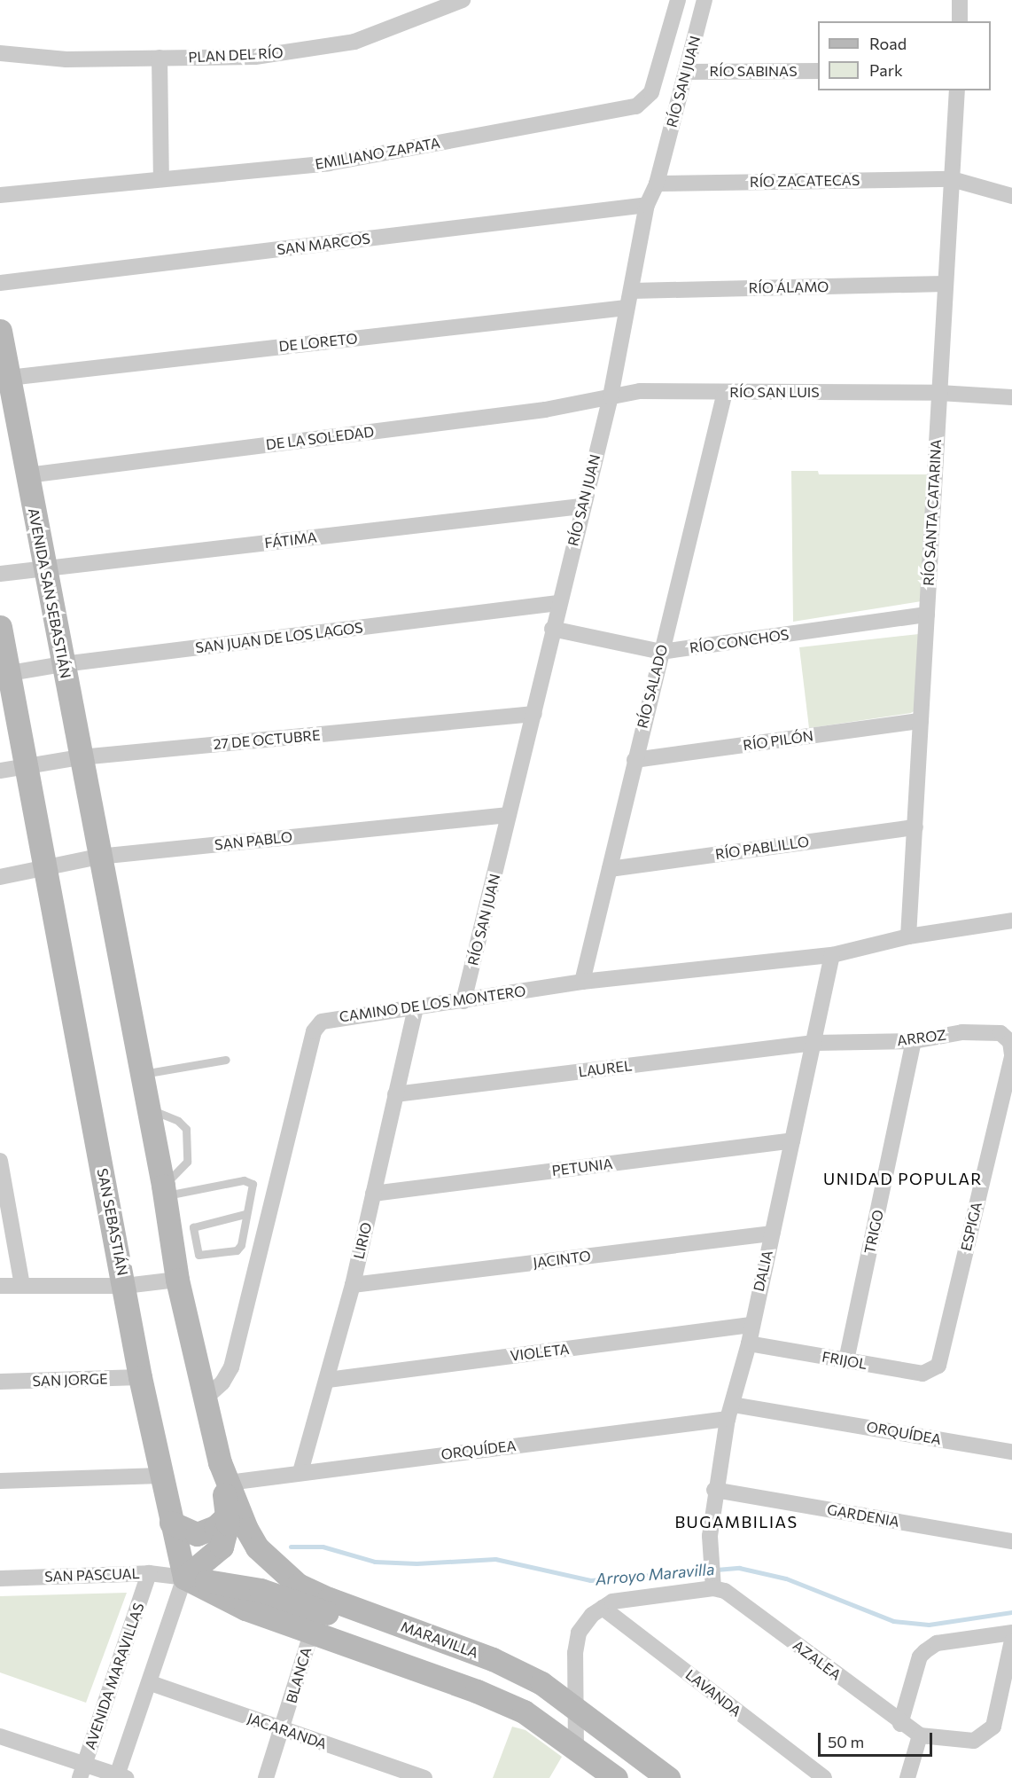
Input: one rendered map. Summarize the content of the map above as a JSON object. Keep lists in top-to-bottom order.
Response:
{
  "streets": {
    "main road": ["AVENIDA SAN SEBASTIÁN", "SAN SEBASTIÁN", "MARAVILLA"],
    "street": [
      "PLAN DEL RÍO",
      "RÍO SABINAS",
      "RÍO SAN JUAN",
      "EMILIANO ZAPATA",
      "RÍO ZACATECAS",
      "SAN MARCOS",
      "RÍO ÁLAMO",
      "DE LORETO",
      "RÍO SAN LUIS",
      "DE LA SOLEDAD",
      "RÍO SANTA CATARINA",
      "FÁTIMA",
      "SAN JUAN DE LOS LAGOS",
      "RÍO CONCHOS",
      "RÍO SALADO",
      "27 DE OCTUBRE",
      "RÍO PILÓN",
      "SAN PABLO",
      "RÍO PABLILLO",
      "CAMINO DE LOS MONTERO",
      "ARROZ",
      "LAUREL",
      "PETUNIA",
      "ESPIGA",
      "TRIGO",
      "LIRIO",
      "JACINTO",
      "DALIA",
      "VIOLETA",
      "FRIJOL",
      "SAN JORGE",
      "ORQUÍDEA",
      "GARDENIA",
      "SAN PASCUAL",
      "AZALEA",
      "BLANCA",
      "AVENIDA MARAVILLAS",
      "LAVANDA",
      "JACARANDA"
    ]
  },
  "crossings": [
    ["RÍO SABINAS", "RÍO SAN JUAN"],
    ["RÍO SAN JUAN", "RÍO ZACATECAS"],
    ["RÍO SAN JUAN", "SAN MARCOS"],
    ["RÍO SAN JUAN", "RÍO ÁLAMO"],
    ["RÍO SAN JUAN", "DE LORETO"],
    ["RÍO SAN JUAN", "RÍO SAN LUIS"],
    ["RÍO SAN JUAN", "DE LA SOLEDAD"],
    ["RÍO SAN JUAN", "FÁTIMA"],
    ["RÍO SAN JUAN", "SAN JUAN DE LOS LAGOS"],
    ["RÍO SAN JUAN", "RÍO CONCHOS"],
    ["RÍO SAN JUAN", "27 DE OCTUBRE"],
    ["RÍO SAN JUAN", "SAN PABLO"],
    ["RÍO SAN JUAN", "CAMINO DE LOS MONTERO"],
    ["RÍO ZACATECAS", "RÍO SANTA CATARINA"],
    ["RÍO ÁLAMO", "RÍO SANTA CATARINA"],
    ["DE LORETO", "AVENIDA SAN SEBASTIÁN"],
    ["RÍO SAN LUIS", "DE LA SOLEDAD"],
    ["RÍO SAN LUIS", "RÍO SANTA CATARINA"],
    ["RÍO SAN LUIS", "RÍO SALADO"],
    ["DE LA SOLEDAD", "AVENIDA SAN SEBASTIÁN"],
    ["RÍO SANTA CATARINA", "RÍO CONCHOS"],
    ["RÍO SANTA CATARINA", "RÍO PILÓN"],
    ["RÍO SANTA CATARINA", "RÍO PABLILLO"],
    ["RÍO SANTA CATARINA", "CAMINO DE LOS MONTERO"],
    ["FÁTIMA", "AVENIDA SAN SEBASTIÁN"],
    ["AVENIDA SAN SEBASTIÁN", "SAN JUAN DE LOS LAGOS"],
    ["AVENIDA SAN SEBASTIÁN", "27 DE OCTUBRE"],
    ["AVENIDA SAN SEBASTIÁN", "SAN PABLO"],
    ["RÍO CONCHOS", "RÍO SALADO"],
    ["RÍO SALADO", "RÍO PILÓN"],
    ["RÍO SALADO", "RÍO PABLILLO"],
    ["RÍO SALADO", "CAMINO DE LOS MONTERO"],
    ["SAN PABLO", "SAN SEBASTIÁN"],
    ["CAMINO DE LOS MONTERO", "LIRIO"],
    ["CAMINO DE LOS MONTERO", "DALIA"],
    ["ARROZ", "LAUREL"],
    ["ARROZ", "ESPIGA"],
    ["ARROZ", "TRIGO"],
    ["ARROZ", "DALIA"],
    ["LAUREL", "LIRIO"],
    ["LAUREL", "DALIA"],
    ["PETUNIA", "LIRIO"],
    ["PETUNIA", "DALIA"],
    ["SAN SEBASTIÁN", "SAN JORGE"],
    ["SAN SEBASTIÁN", "SAN PASCUAL"],
    ["ESPIGA", "FRIJOL"],
    ["TRIGO", "FRIJOL"],
    ["LIRIO", "JACINTO"],
    ["LIRIO", "VIOLETA"],
    ["LIRIO", "ORQUÍDEA"],
    ["JACINTO", "DALIA"],
    ["DALIA", "VIOLETA"],
    ["DALIA", "FRIJOL"],
    ["DALIA", "ORQUÍDEA"],
    ["DALIA", "GARDENIA"],
    ["DALIA", "AZALEA"],
    ["ORQUÍDEA", "MARAVILLA"],
    ["SAN PASCUAL", "AVENIDA MARAVILLAS"],
    ["BLANCA", "JACARANDA"]
  ],
  "districts": ["UNIDAD POPULAR", "BUGAMBILIAS"],
  "water": ["Arroyo Maravilla"],
  "legend": ["Road", "Park"],
  "scale_bar": "50 m"
}
